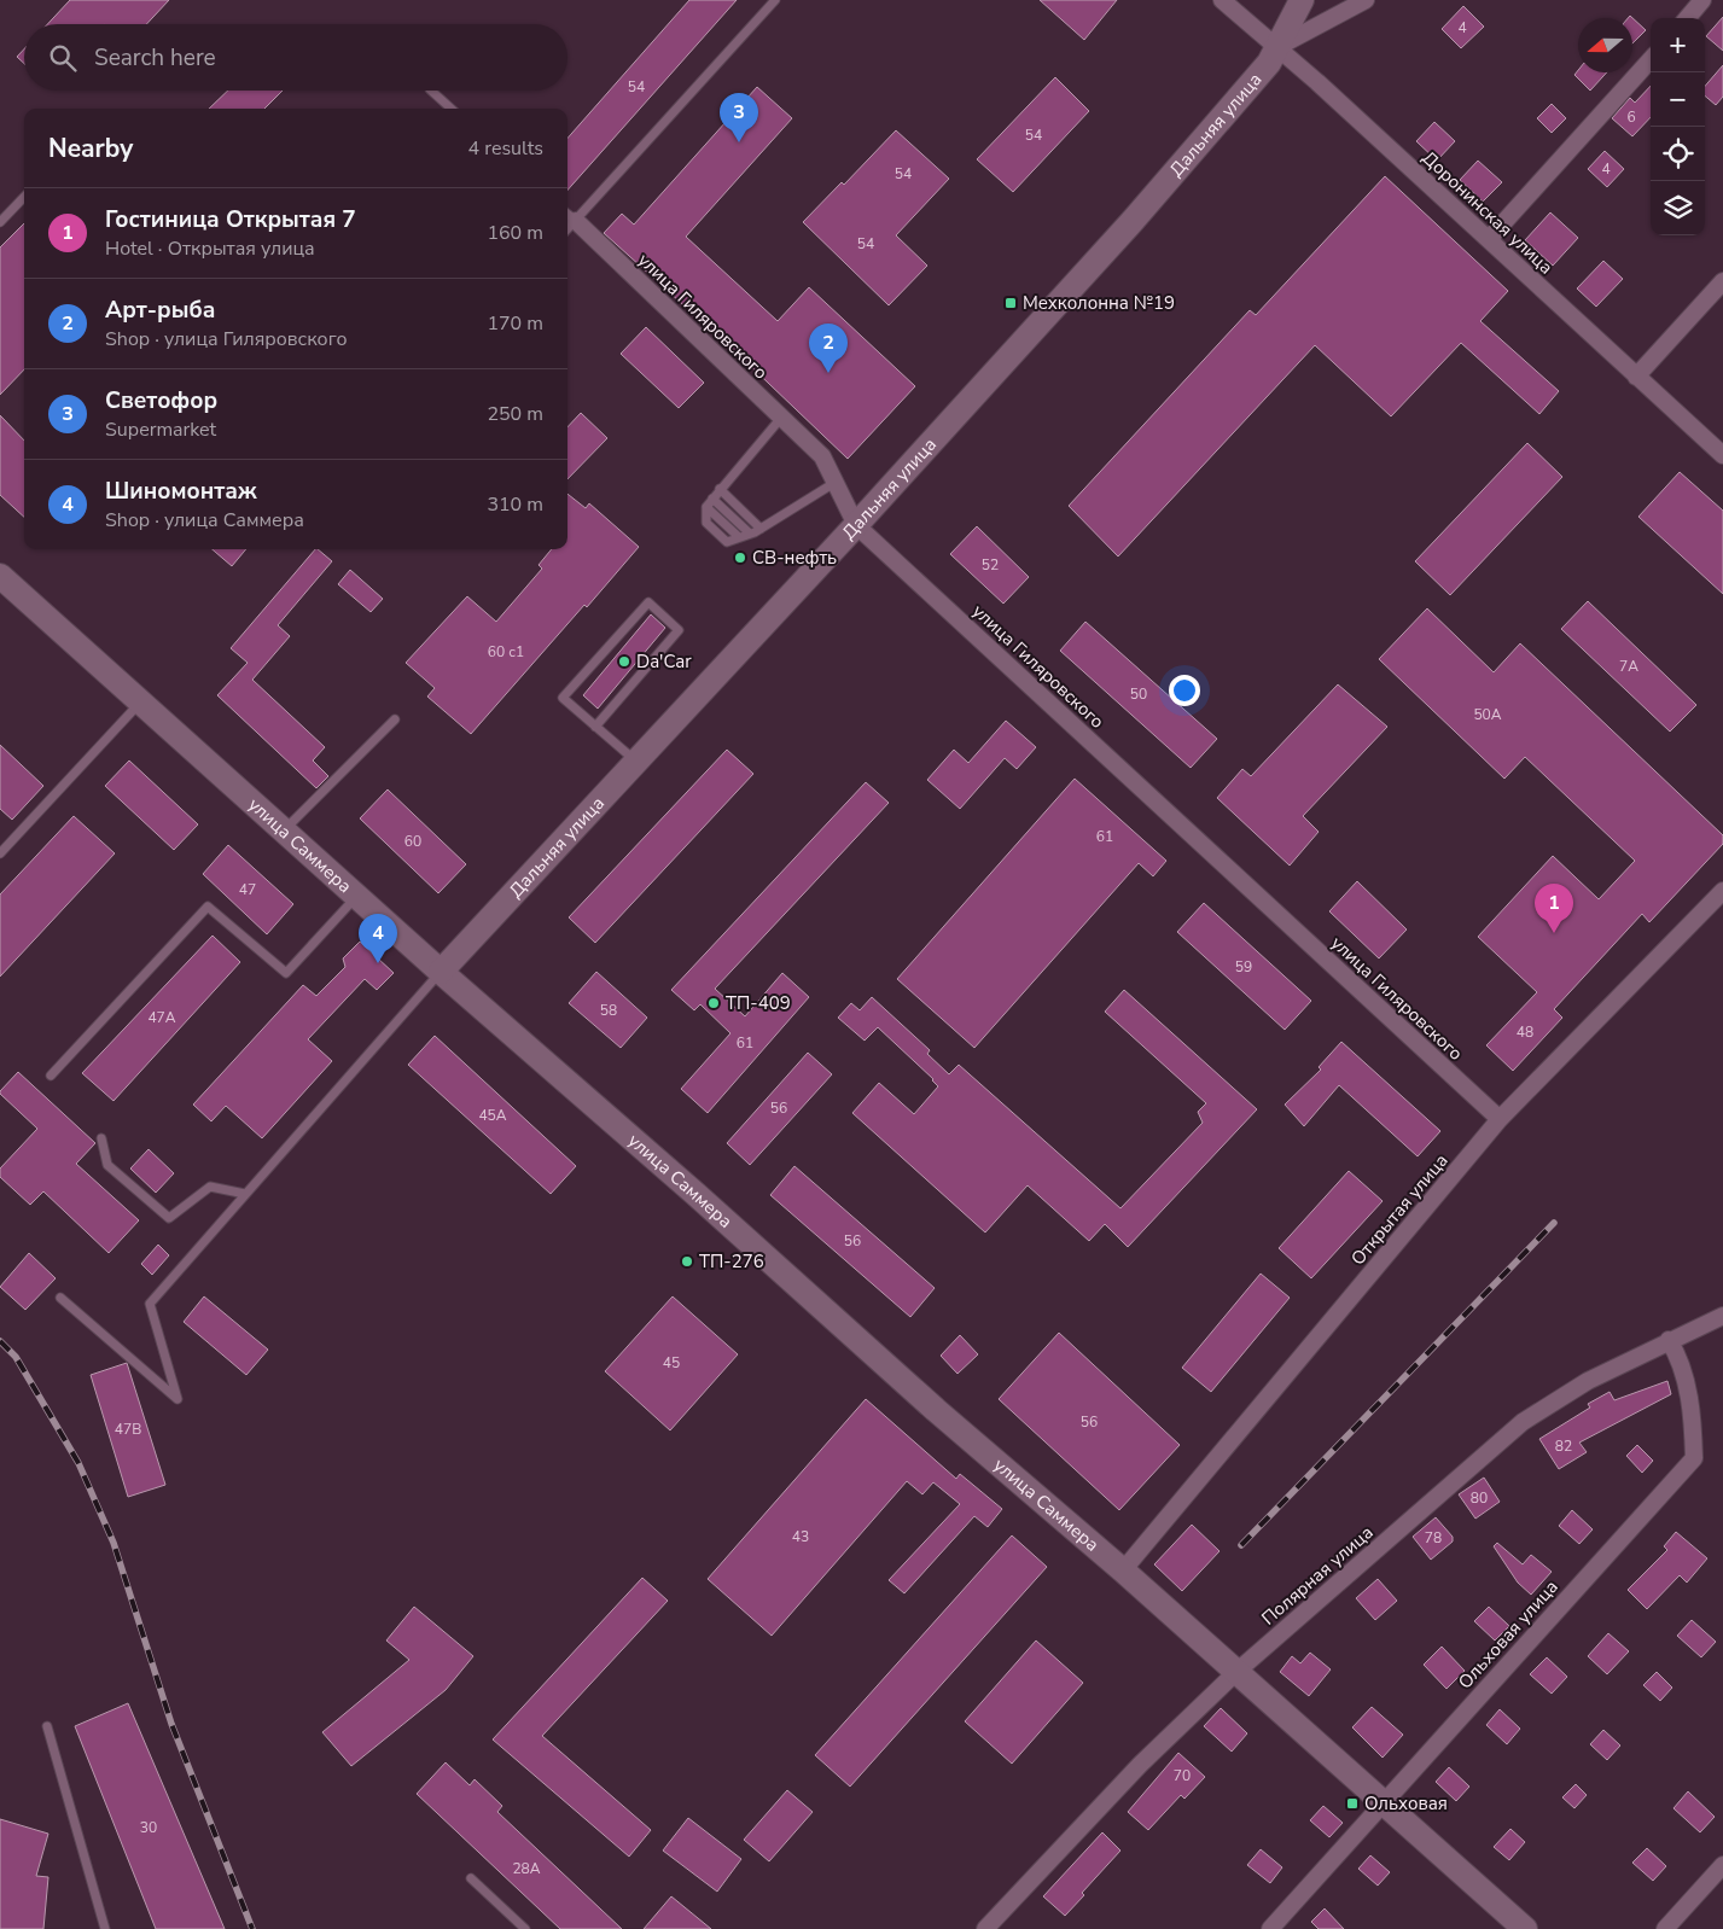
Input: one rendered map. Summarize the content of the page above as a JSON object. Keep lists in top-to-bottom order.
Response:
{
  "streets": {
    "street": [
      "Дальняя улица",
      "Доронинская улица",
      "улица Гиляровского",
      "улица Саммера",
      "Открытая улица",
      "Полярная улица",
      "Ольховая улица"
    ]
  },
  "crossings": [
    ["Дальняя улица", "Доронинская улица"],
    ["Дальняя улица", "улица Гиляровского"],
    ["Дальняя улица", "улица Саммера"],
    ["улица Гиляровского", "Открытая улица"],
    ["улица Саммера", "Открытая улица"],
    ["улица Саммера", "Полярная улица"],
    ["улица Саммера", "Ольховая улица"],
    ["Полярная улица", "Ольховая улица"]
  ],
  "places": {
    "transit": ["Мехколонна №19", "Ольховая"],
    "other": [
      "СВ-нефть",
      "Da'Car",
      "ТП-409",
      "ТП-276"
    ]
  },
  "house_numbers": [
    "4",
    "54",
    "6",
    "54",
    "4",
    "54",
    "54",
    "52",
    "60 с1",
    "7А",
    "50",
    "50А",
    "61",
    "60",
    "47",
    "59",
    "58",
    "47А",
    "48",
    "61",
    "56",
    "45А",
    "56",
    "45",
    "56",
    "47В",
    "82",
    "80",
    "43",
    "78",
    "70",
    "30",
    "28А"
  ],
  "north": "left",
  "page": {
    "map_buttons": ["+", "−"],
    "search": "Search here",
    "pins": [
      "3",
      "2",
      "1",
      "4"
    ],
    "heading": ["Nearby", "4 results"],
    "list": [
      {
        "mark": "1",
        "name": "Гостиница Открытая 7",
        "note": "Hotel · Открытая улица",
        "value": "160 m"
      },
      {
        "mark": "2",
        "name": "Арт-рыба",
        "note": "Shop · улица Гиляровского",
        "value": "170 m"
      },
      {
        "mark": "3",
        "name": "Светофор",
        "note": "Supermarket",
        "value": "250 m"
      },
      {
        "mark": "4",
        "name": "Шиномонтаж",
        "note": "Shop · улица Саммера",
        "value": "310 m"
      }
    ]
  }
}
